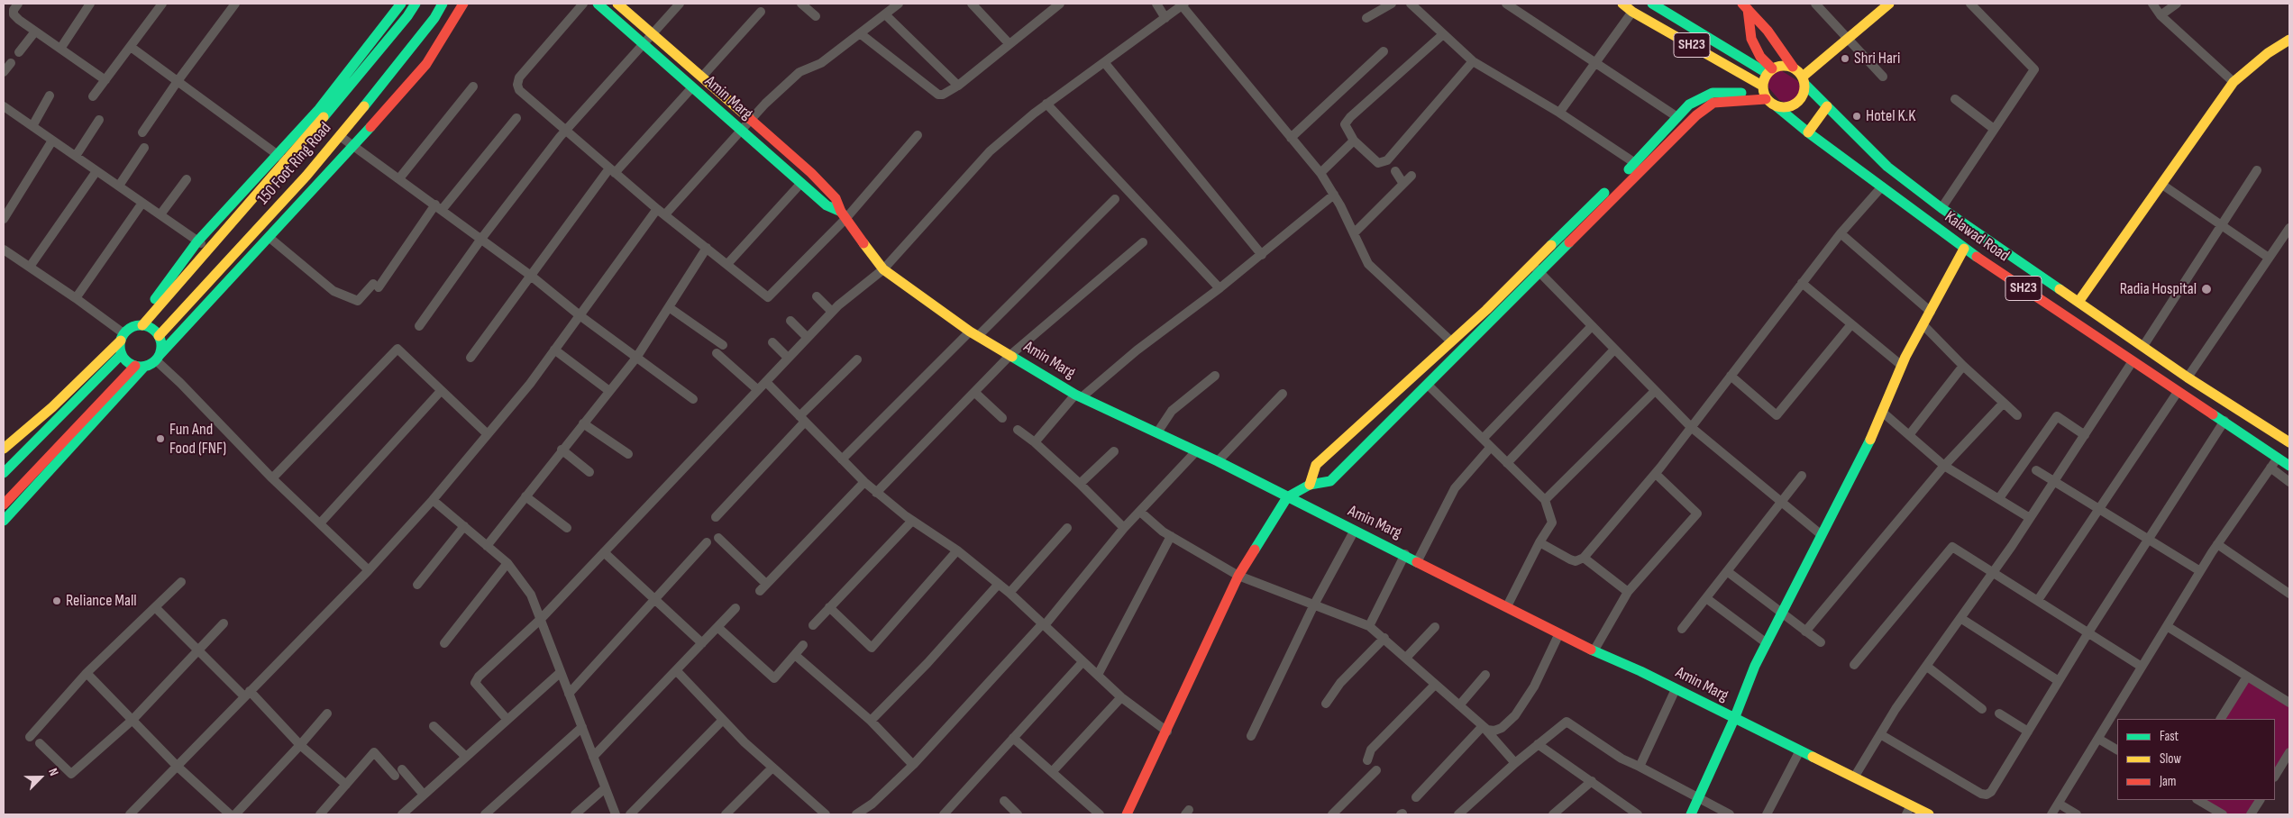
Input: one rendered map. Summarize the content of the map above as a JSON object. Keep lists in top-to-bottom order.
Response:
{
  "streets": {
    "main road": [
      "SH23",
      "Amin Marg",
      "150 Foot Ring Road",
      "Kalawad Road"
    ]
  },
  "crossings": [
    ["SH23", "Kalawad Road"]
  ],
  "places": [
    "Shri Hari",
    "Hotel K.K",
    "Radia Hospital",
    "Fun And Food (FNF)",
    "Reliance Mall"
  ],
  "legend": ["Fast", "Slow", "Jam"],
  "north": "top right"
}
